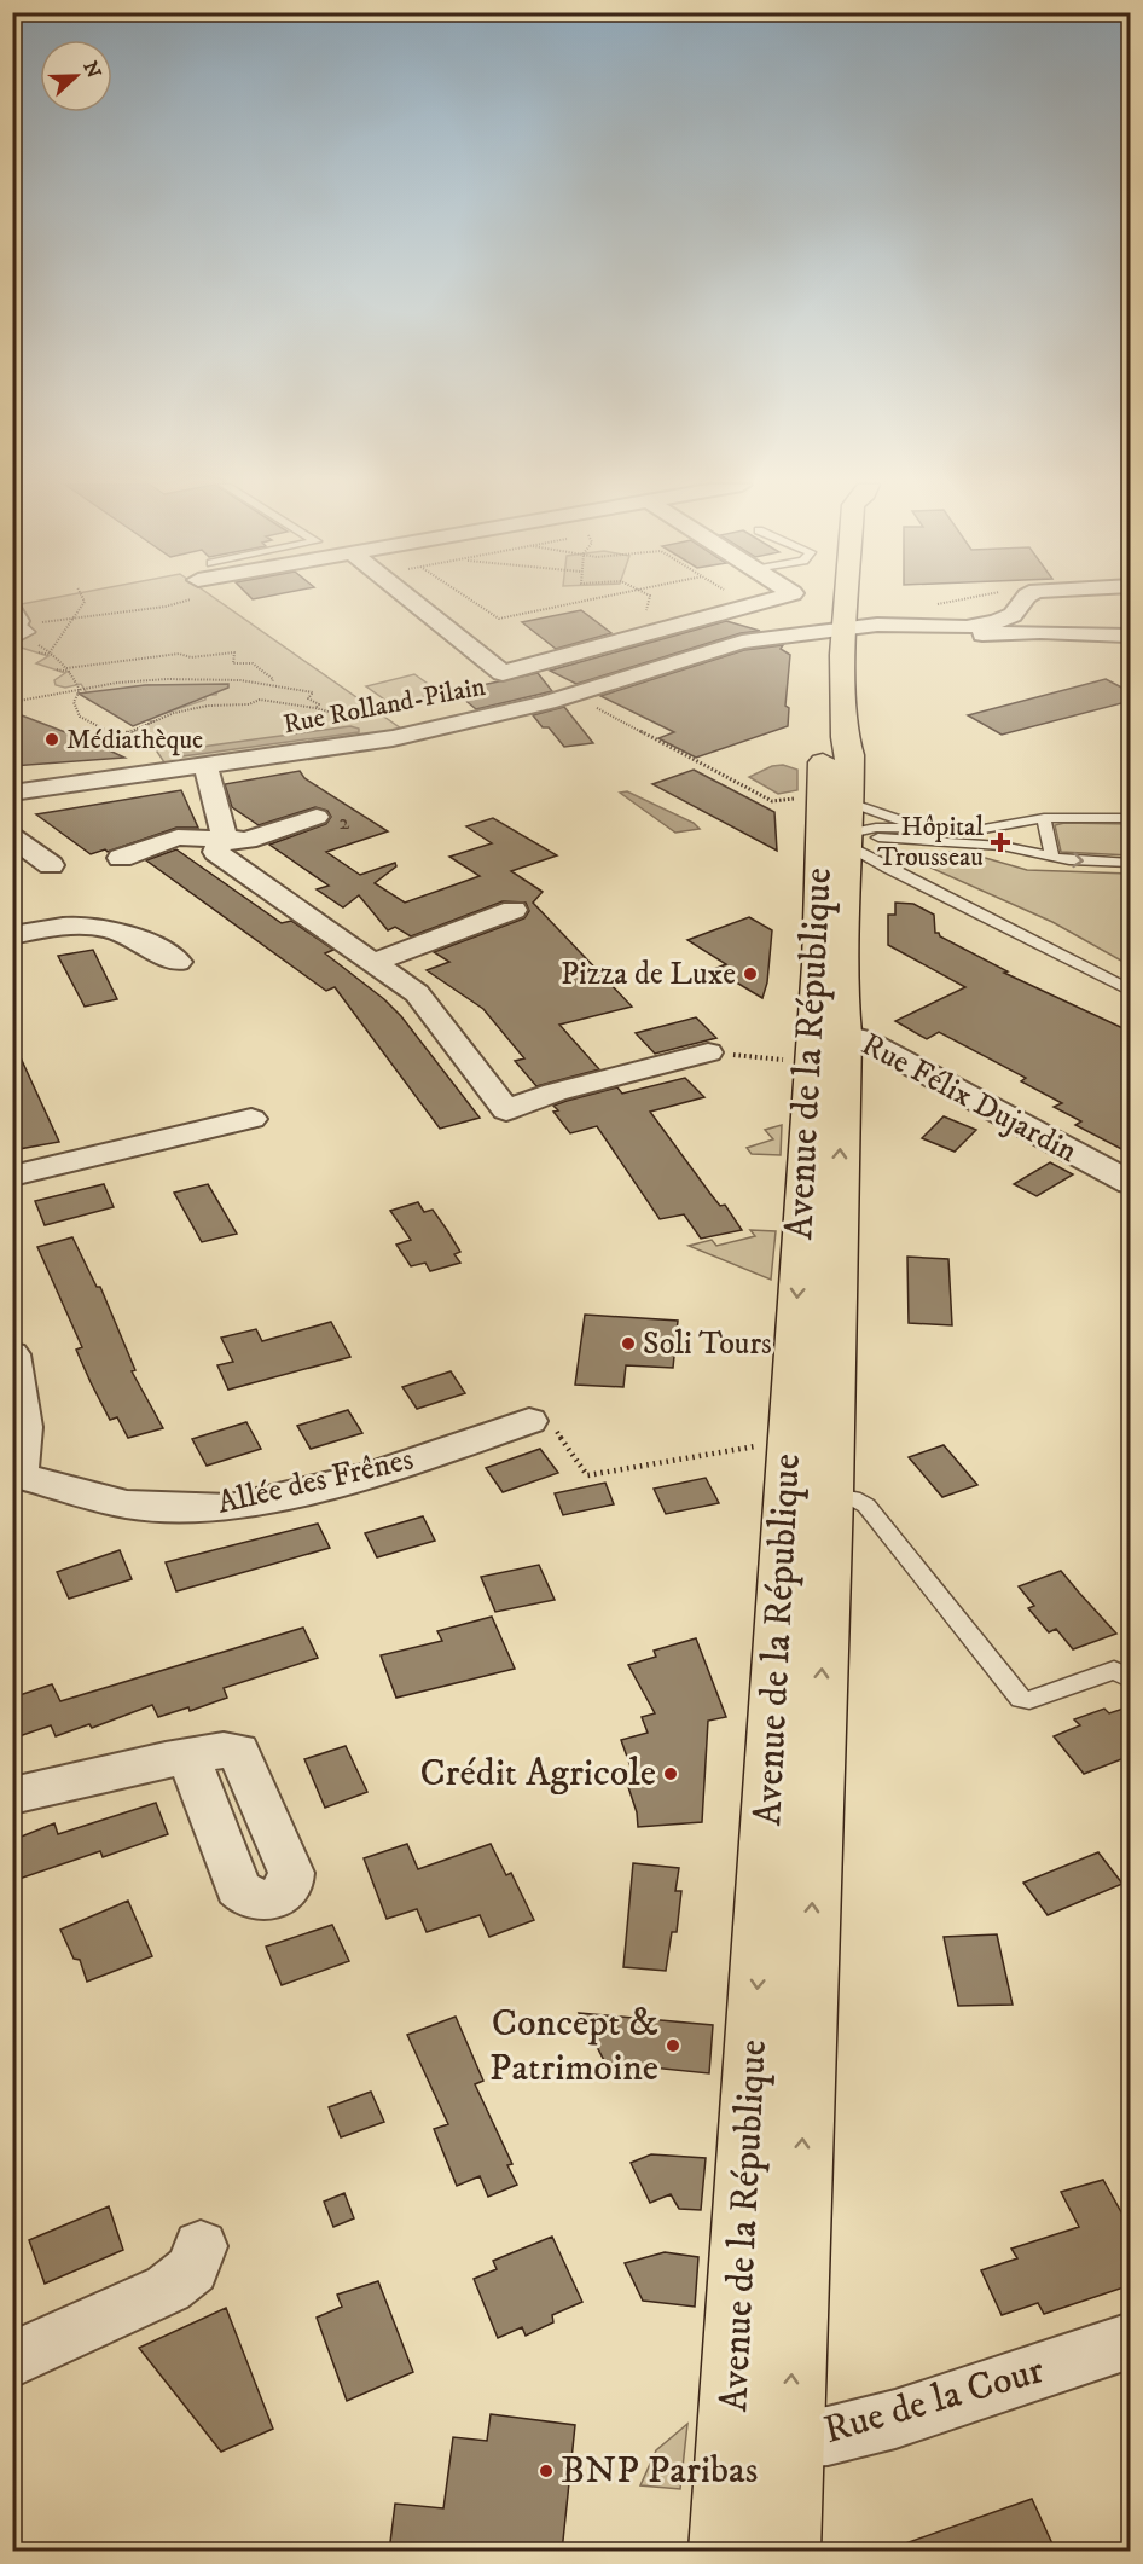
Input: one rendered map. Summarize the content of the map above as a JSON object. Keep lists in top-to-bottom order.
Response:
{
  "streets": {
    "main road": ["Avenue de la République"],
    "street": [
      "Rue Rolland-Pilain",
      "Rue Félix Dujardin",
      "Allée des Frênes",
      "Rue de la Cour"
    ]
  },
  "crossings": [
    ["Rue Rolland-Pilain", "Avenue de la République"],
    ["Avenue de la République", "Rue Félix Dujardin"],
    ["Avenue de la République", "Rue de la Cour"]
  ],
  "places": {
    "other": [
      "Médiathèque",
      "Pizza de Luxe",
      "Soli Tours",
      "Crédit Agricole",
      "Concept & Patrimoine",
      "BNP Paribas"
    ],
    "health": ["Hôpital Trousseau"]
  },
  "house_numbers": ["2"],
  "north": "right"
}
